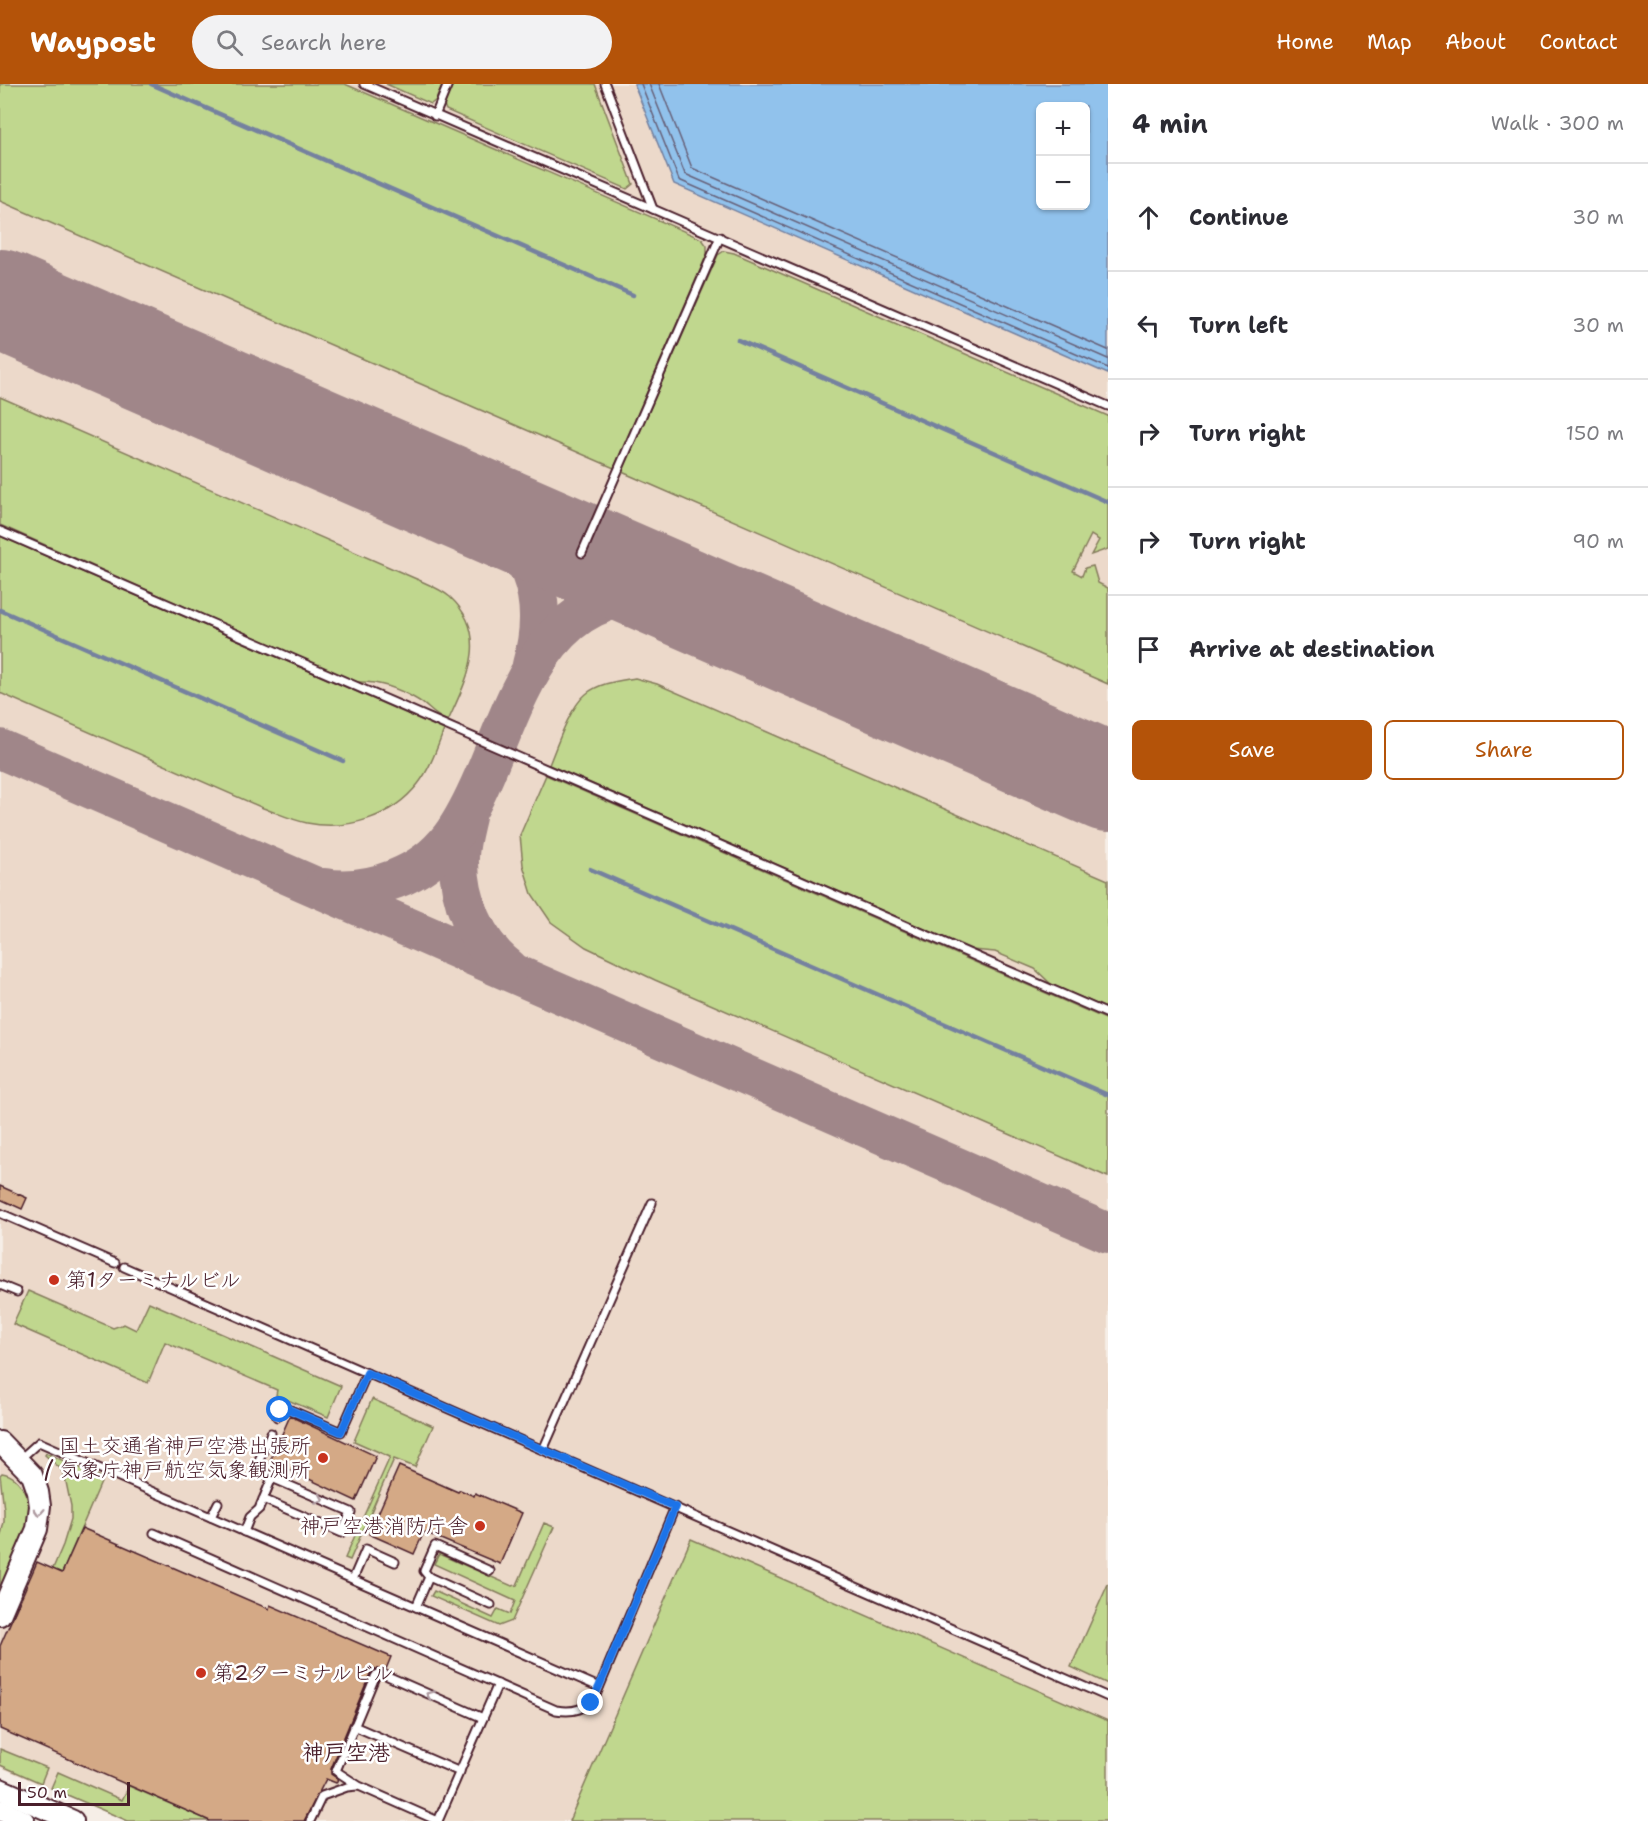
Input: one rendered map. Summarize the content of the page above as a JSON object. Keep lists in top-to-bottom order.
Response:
{
  "districts": ["神戸空港"],
  "places": [
    "第1ターミナルビル",
    "国土交通省神戸空港出張所 / 気象庁神戸航空気象観測所",
    "神戸空港消防庁舎",
    "第2ターミナルビル"
  ],
  "scale_bar": "50 m",
  "page": {
    "header": "Waypost",
    "search": "Search here",
    "nav": [
      "Home",
      "Map",
      "About",
      "Contact"
    ],
    "heading": ["4 min", "Walk · 300 m"],
    "map_buttons": ["+", "−"],
    "list": [
      ["Continue", "30 m"],
      ["Turn left", "30 m"],
      ["Turn right", "150 m"],
      ["Turn right", "90 m"],
      "Arrive at destination"
    ],
    "buttons": ["Save", "Share"],
    "scale": "50 m"
  }
}
